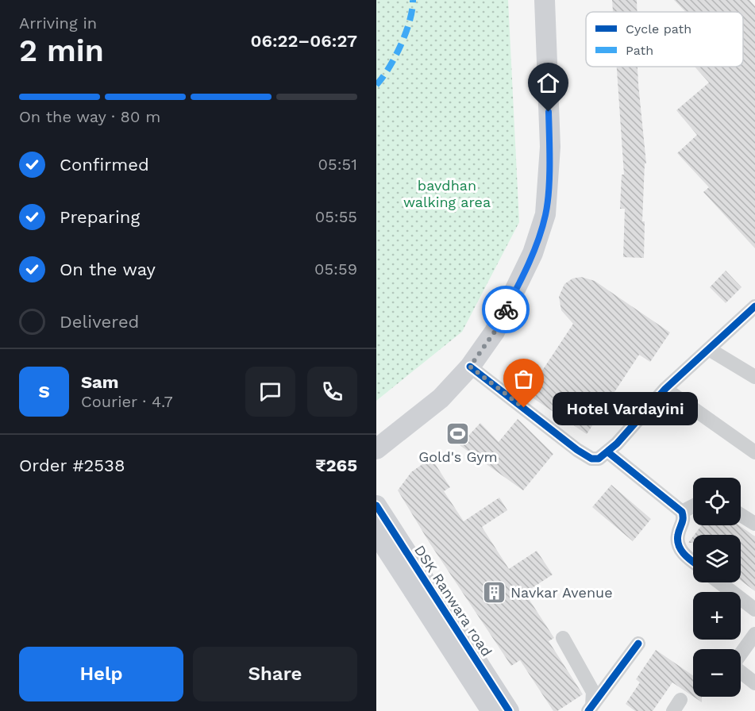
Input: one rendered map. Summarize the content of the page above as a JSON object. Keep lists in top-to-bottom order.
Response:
{
  "streets": {
    "main road": ["DSK Ranwara road"]
  },
  "parks": ["bavdhan walking area"],
  "places": {
    "other": ["Hotel Vardayini"],
    "sports": ["Gold's Gym"],
    "building": ["Navkar Avenue"]
  },
  "legend": ["Cycle path", "Path"],
  "page": {
    "heading": ["2 min", "Arriving in", "06:22–06:27"],
    "panel": [
      "Sam",
      "Courier · 4.7",
      "Order #2538",
      "₹265"
    ],
    "bar": "On the way · 80 m",
    "list": [
      ["Confirmed", "05:51"],
      ["Preparing", "05:55"],
      ["On the way", "05:59"],
      "Delivered"
    ],
    "round": "S",
    "bubble": "Hotel Vardayini",
    "map_buttons": ["+", "−"],
    "buttons": ["Help", "Share"]
  }
}
